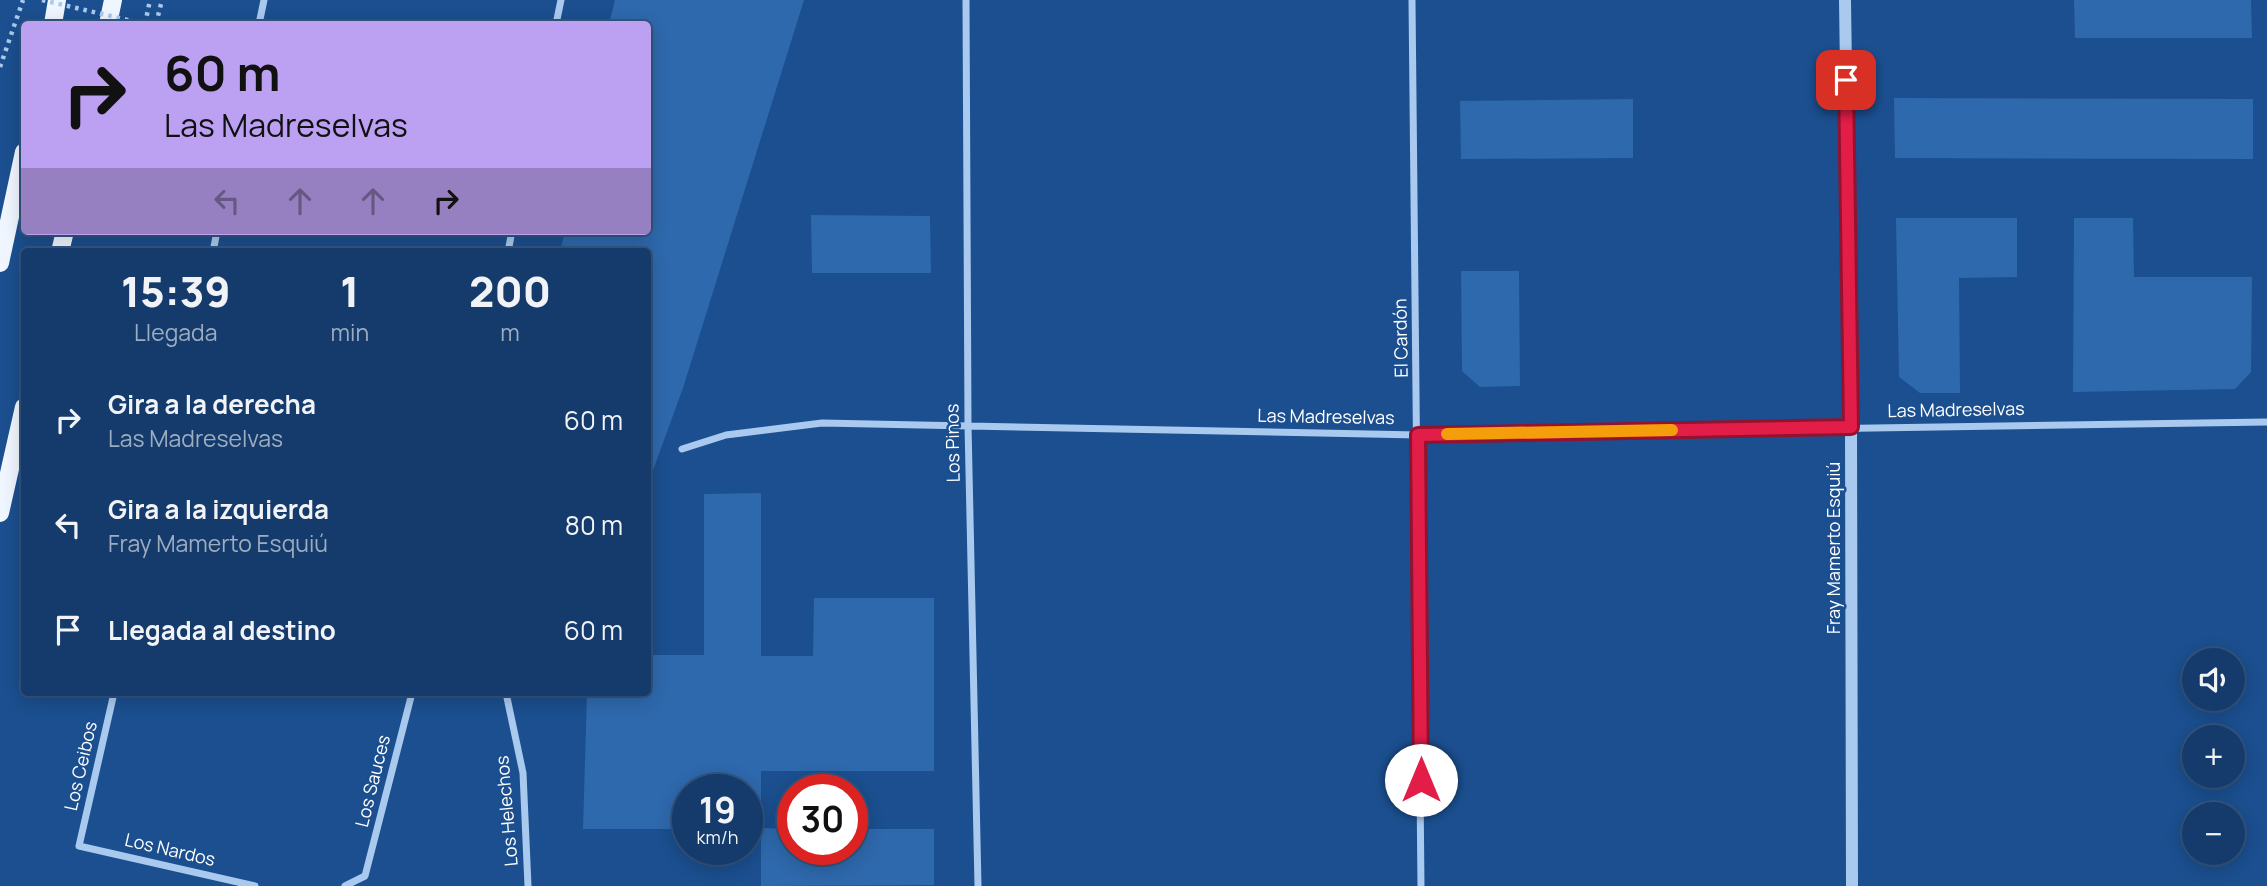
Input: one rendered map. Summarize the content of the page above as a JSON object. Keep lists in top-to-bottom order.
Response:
{
  "streets": {
    "street": [
      "El Cardón",
      "Las Madreselvas",
      "Los Pinos",
      "Fray Mamerto Esquiú",
      "Los Ceibos",
      "Los Sauces",
      "Los Helechos",
      "Los Nardos"
    ]
  },
  "crossings": [
    ["El Cardón", "Las Madreselvas"],
    ["Las Madreselvas", "Los Pinos"],
    ["Las Madreselvas", "Fray Mamerto Esquiú"],
    ["Los Ceibos", "Los Nardos"]
  ],
  "page": {
    "turn": ["60 m", "Las Madreselvas"],
    "eta": [
      "15:39",
      "Llegada",
      "1",
      "min",
      "200",
      "m"
    ],
    "list": [
      {
        "name": "Gira a la derecha",
        "note": "Las Madreselvas",
        "value": "60 m"
      },
      {
        "name": "Gira a la izquierda",
        "note": "Fray Mamerto Esquiú",
        "value": "80 m"
      },
      {
        "name": "Llegada al destino",
        "value": "60 m"
      }
    ],
    "map_buttons": ["+", "−"],
    "speed": "19 km/h",
    "limit": "30"
  }
}
